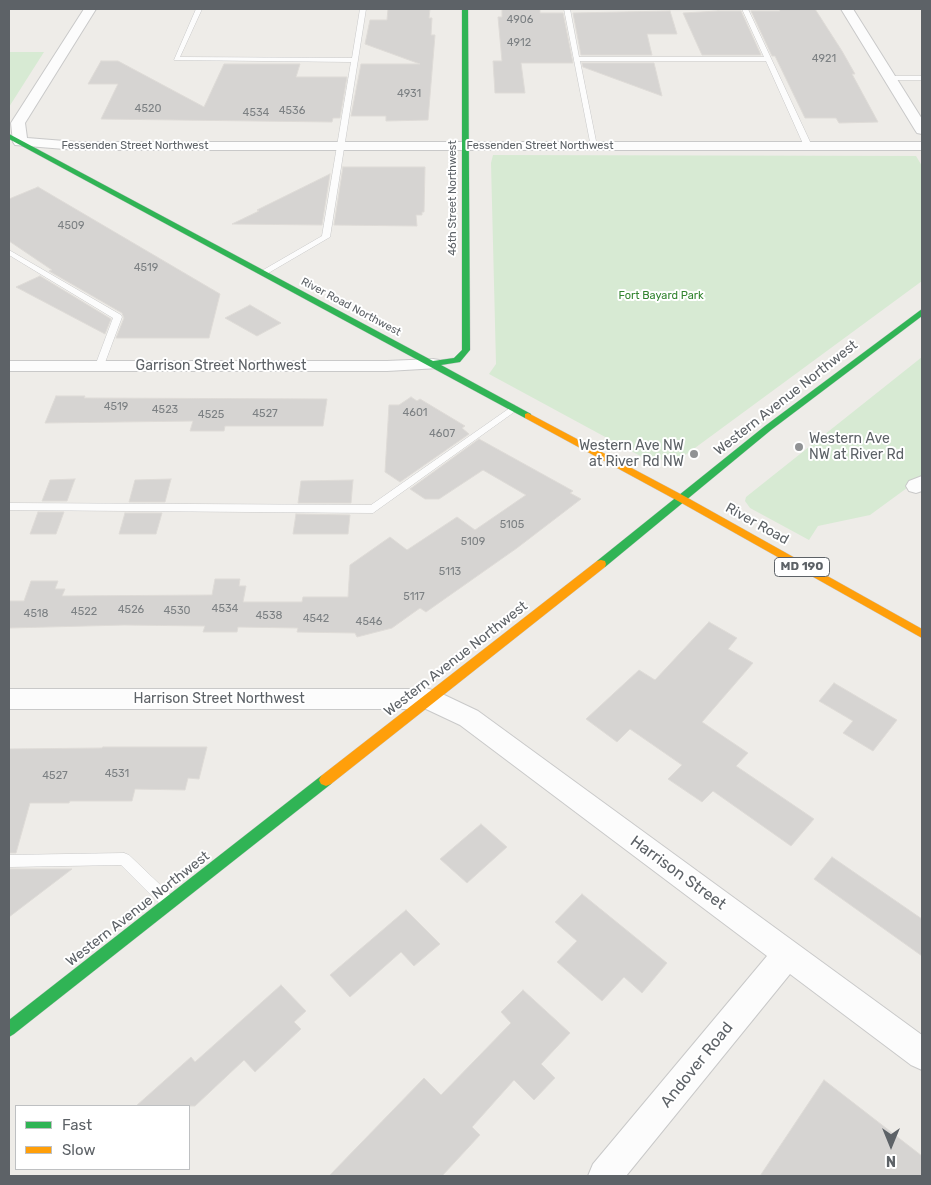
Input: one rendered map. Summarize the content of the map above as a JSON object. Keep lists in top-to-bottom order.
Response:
{
  "streets": {
    "main road": [
      "46th Street Northwest",
      "River Road Northwest",
      "Western Avenue Northwest",
      "River Road",
      "MD 190"
    ],
    "street": [
      "Fessenden Street Northwest",
      "Garrison Street Northwest",
      "Harrison Street Northwest",
      "Harrison Street",
      "Andover Road"
    ]
  },
  "crossings": [
    ["Fessenden Street Northwest", "46th Street Northwest"],
    ["Fessenden Street Northwest", "River Road Northwest"],
    ["46th Street Northwest", "River Road Northwest"],
    ["46th Street Northwest", "Garrison Street Northwest"],
    ["River Road Northwest", "Garrison Street Northwest"],
    ["River Road Northwest", "Western Avenue Northwest"],
    ["River Road Northwest", "River Road"],
    ["Western Avenue Northwest", "River Road"],
    ["Western Avenue Northwest", "Harrison Street Northwest"],
    ["Western Avenue Northwest", "Harrison Street"],
    ["Harrison Street Northwest", "Harrison Street"],
    ["Harrison Street", "Andover Road"]
  ],
  "parks": ["Fort Bayard Park"],
  "places": ["Western Ave NW at River Rd", "Western Ave NW at River Rd NW"],
  "house_numbers": [
    "4906",
    "4912",
    "4921",
    "4931",
    "4520",
    "4536",
    "4534",
    "4509",
    "4519",
    "4519",
    "4523",
    "4601",
    "4527",
    "4525",
    "4607",
    "5105",
    "5109",
    "5113",
    "5117",
    "4534",
    "4526",
    "4530",
    "4522",
    "4518",
    "4538",
    "4542",
    "4546",
    "4531",
    "4527"
  ],
  "legend": ["Fast", "Slow"],
  "north": "bottom"
}
